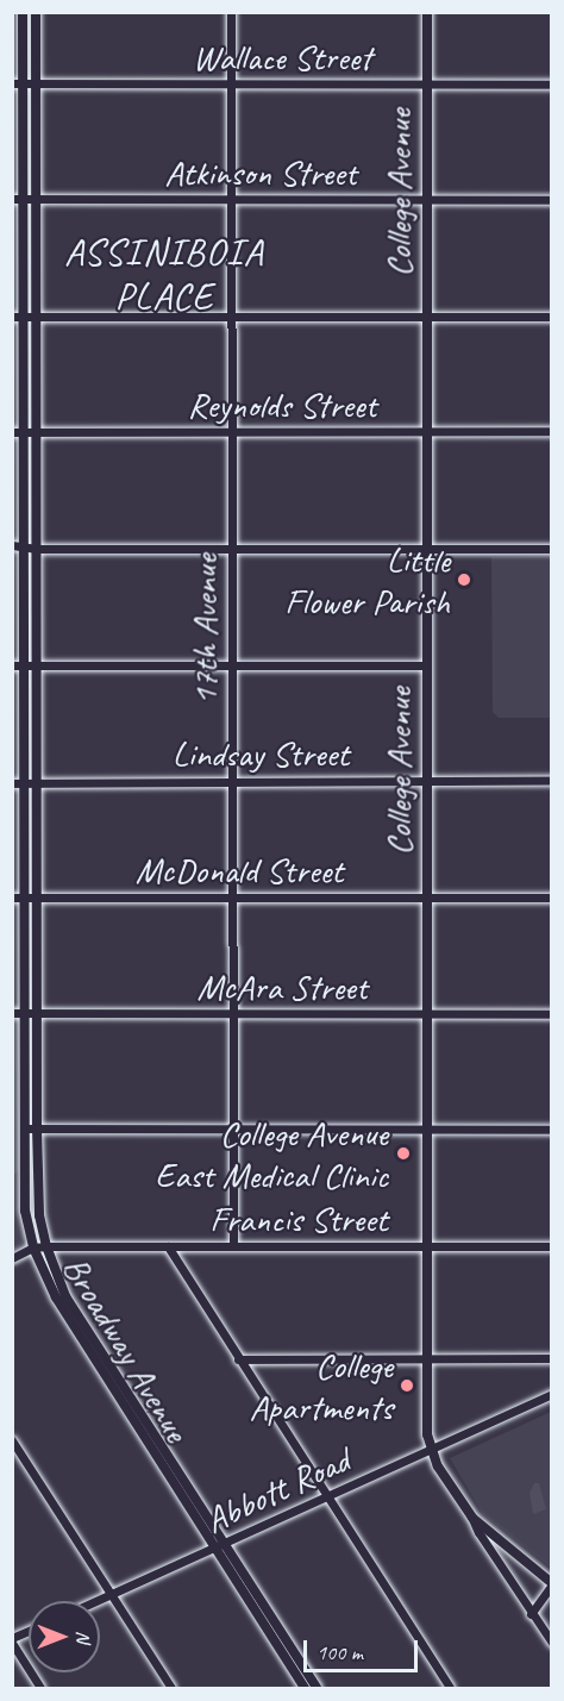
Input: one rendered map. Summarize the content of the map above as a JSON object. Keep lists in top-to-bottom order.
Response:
{
  "streets": {
    "street": [
      "Wallace Street",
      "Atkinson Street",
      "College Avenue",
      "Reynolds Street",
      "17th Avenue",
      "Lindsay Street",
      "McDonald Street",
      "McAra Street",
      "Francis Street",
      "Broadway Avenue",
      "Abbott Road"
    ]
  },
  "crossings": [
    ["Wallace Street", "College Avenue"],
    ["Wallace Street", "17th Avenue"],
    ["Wallace Street", "Broadway Avenue"],
    ["Atkinson Street", "College Avenue"],
    ["Atkinson Street", "17th Avenue"],
    ["Atkinson Street", "Broadway Avenue"],
    ["College Avenue", "Reynolds Street"],
    ["College Avenue", "Lindsay Street"],
    ["College Avenue", "McDonald Street"],
    ["College Avenue", "McAra Street"],
    ["College Avenue", "Francis Street"],
    ["College Avenue", "Abbott Road"],
    ["Reynolds Street", "17th Avenue"],
    ["Reynolds Street", "Broadway Avenue"],
    ["17th Avenue", "Lindsay Street"],
    ["17th Avenue", "McDonald Street"],
    ["17th Avenue", "McAra Street"],
    ["17th Avenue", "Francis Street"],
    ["Lindsay Street", "Broadway Avenue"],
    ["McDonald Street", "Broadway Avenue"],
    ["McAra Street", "Broadway Avenue"],
    ["Francis Street", "Broadway Avenue"],
    ["Broadway Avenue", "Abbott Road"]
  ],
  "districts": ["ASSINIBOIA PLACE"],
  "places": ["Little Flower Parish", "College Avenue East Medical Clinic", "College Apartments"],
  "scale_bar": "100 m",
  "north": "right"
}
